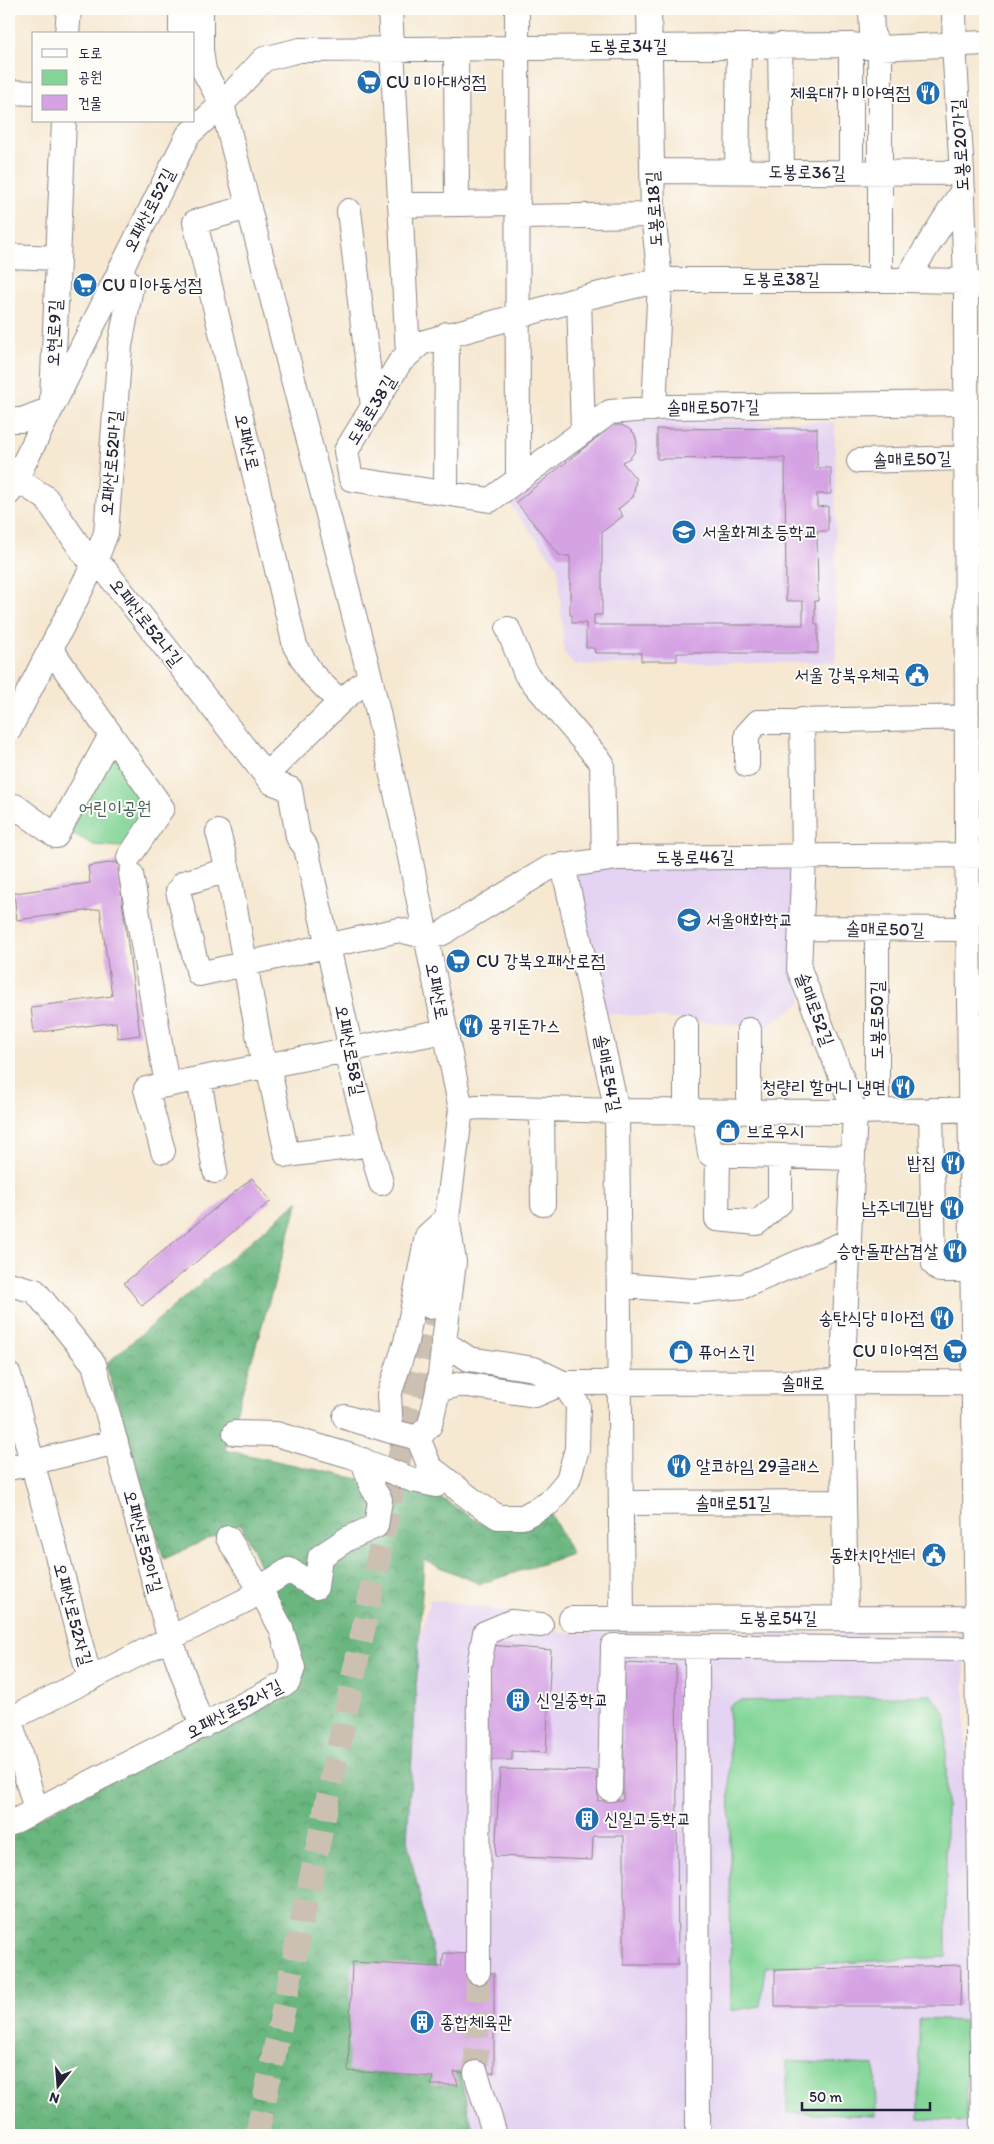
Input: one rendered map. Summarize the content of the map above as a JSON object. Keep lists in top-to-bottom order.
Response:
{
  "streets": {
    "street": [
      "도봉로34길",
      "도봉로20가길",
      "도봉로36길",
      "도봉로18길",
      "오패산로52길",
      "도봉로38길",
      "오현로9길",
      "솔매로50가길",
      "오패산로",
      "솔매로50길",
      "오패산로52마길",
      "오패산로52나길",
      "도봉로46길",
      "솔매로52길",
      "도봉로50길",
      "오패산로58길",
      "솔매로54길",
      "솔매로",
      "솔매로51길",
      "오패산로52아길",
      "오패산로52자길",
      "도봉로54길",
      "오패산로52사길"
    ]
  },
  "crossings": [
    ["도봉로34길", "도봉로20가길"],
    ["도봉로34길", "도봉로18길"],
    ["도봉로34길", "오패산로52길"],
    ["도봉로34길", "오패산로"],
    ["도봉로20가길", "도봉로36길"],
    ["도봉로20가길", "도봉로38길"],
    ["도봉로20가길", "솔매로50길"],
    ["도봉로36길", "도봉로18길"],
    ["도봉로18길", "도봉로38길"],
    ["도봉로18길", "솔매로50가길"],
    ["오패산로52길", "오현로9길"],
    ["오패산로52길", "오패산로"],
    ["오패산로52길", "오패산로52마길"],
    ["오패산로52길", "오패산로52나길"],
    ["도봉로38길", "솔매로50가길"],
    ["도봉로38길", "솔매로50길"],
    ["솔매로50가길", "솔매로50길"],
    ["오패산로", "도봉로46길"],
    ["솔매로50길", "도봉로46길"],
    ["솔매로50길", "솔매로52길"],
    ["솔매로50길", "도봉로50길"],
    ["솔매로50길", "솔매로"],
    ["솔매로50길", "도봉로54길"],
    ["오패산로52마길", "오패산로52나길"],
    ["오패산로52나길", "오패산로58길"],
    ["도봉로46길", "솔매로52길"],
    ["도봉로46길", "솔매로54길"],
    ["솔매로52길", "도봉로50길"],
    ["솔매로52길", "솔매로"],
    ["솔매로54길", "솔매로"],
    ["오패산로52아길", "오패산로52사길"]
  ],
  "parks": ["어린이공원"],
  "places": {
    "supermarket": [
      "CU 미아대성점",
      "CU 미아동성점",
      "CU 강북오패산로점",
      "CU 미아역점"
    ],
    "restaurant": [
      "제육대가 미아역점",
      "몽키돈가스",
      "청량리 할머니 냉면",
      "밥집",
      "남주네김밥",
      "승한돌판삼겹살",
      "송탄식당 미아점",
      "알코하임 29클래스"
    ],
    "school or university": ["서울화계초등학교", "서울애화학교"],
    "public building": ["서울 강북우체국", "동화치안센터"],
    "shop": ["브로우시", "퓨어스킨"],
    "building": ["신일중학교", "신일고등학교", "종합체육관"]
  },
  "legend": ["도로", "공원", "건물"],
  "scale_bar": "50 m",
  "north": "bottom"
}
